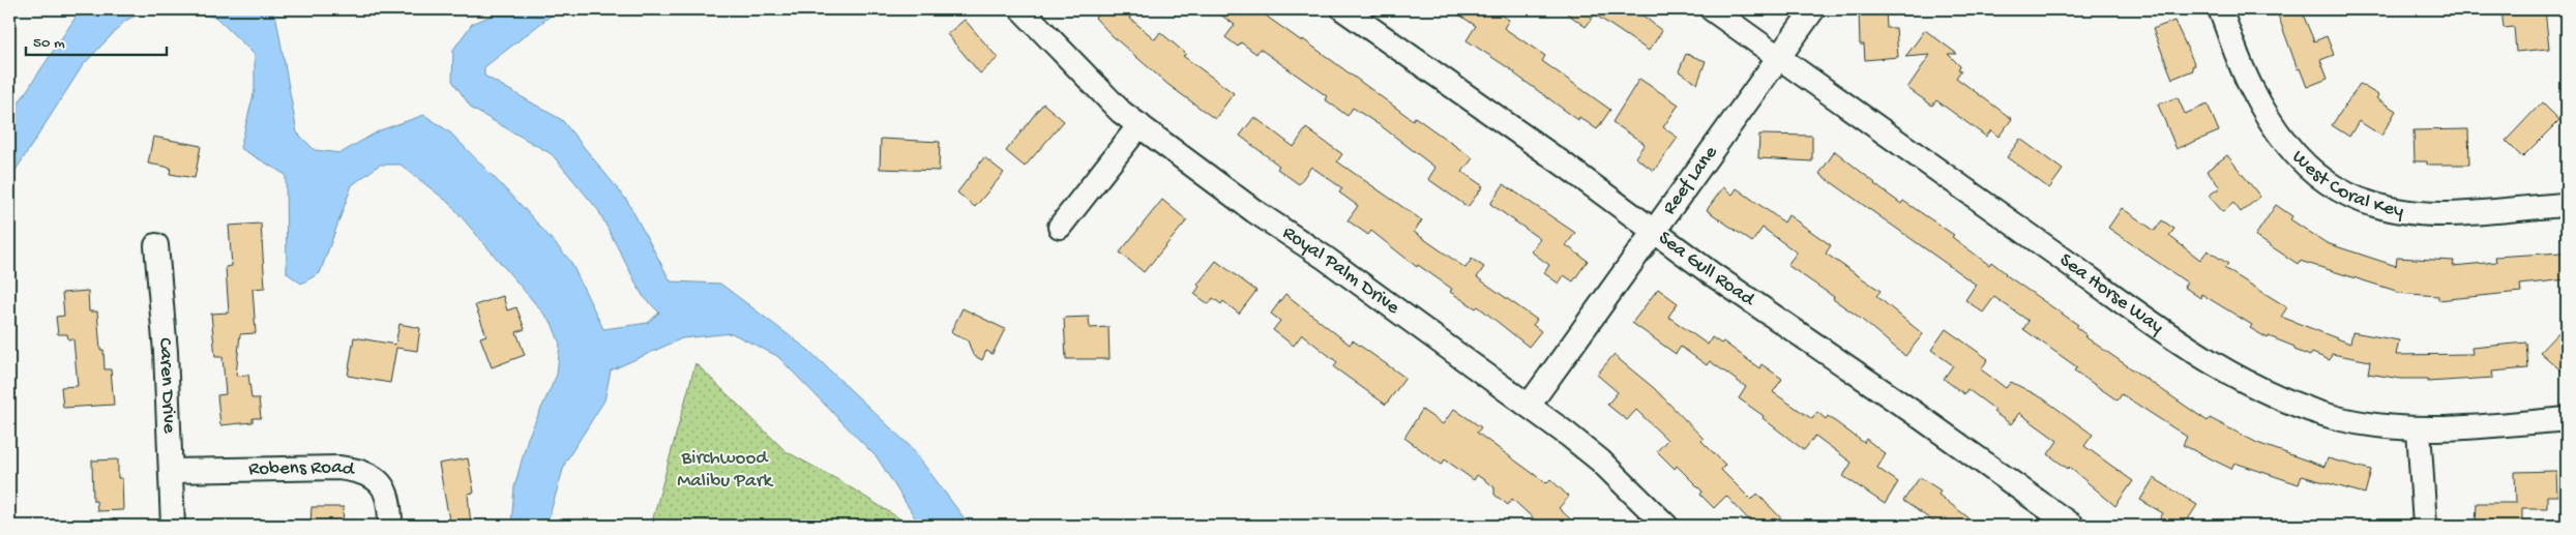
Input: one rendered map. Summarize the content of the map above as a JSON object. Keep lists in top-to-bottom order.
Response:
{
  "streets": {
    "street": [
      "West Coral Key",
      "Reef Lane",
      "Sea Gull Road",
      "Royal Palm Drive",
      "Sea Horse Way",
      "Caren Drive",
      "Robens Road"
    ]
  },
  "crossings": [
    ["Reef Lane", "Sea Gull Road"],
    ["Reef Lane", "Royal Palm Drive"],
    ["Reef Lane", "Sea Horse Way"],
    ["Caren Drive", "Robens Road"]
  ],
  "parks": ["Birchwood Malibu Park"],
  "scale_bar": "50 m"
}
